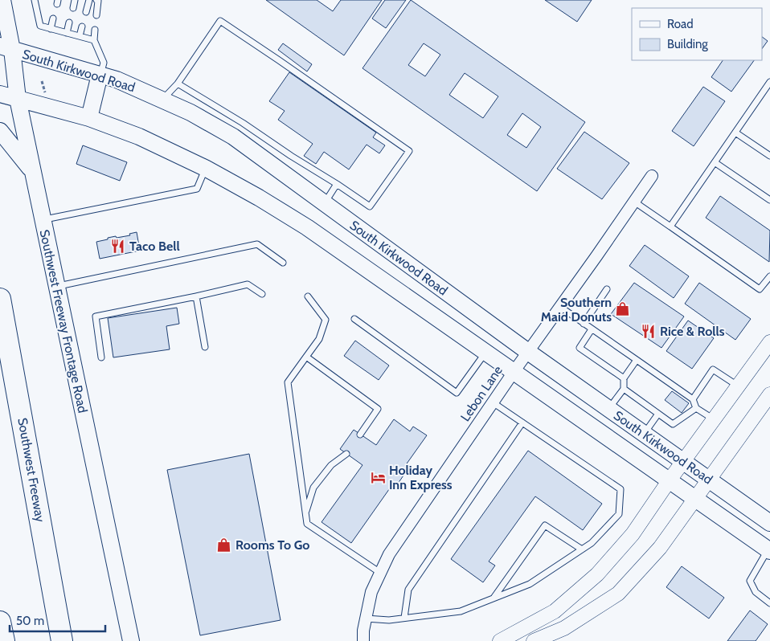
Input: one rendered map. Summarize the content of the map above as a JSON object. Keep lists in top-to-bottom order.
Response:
{
  "streets": {
    "highway": ["Southwest Freeway"],
    "main road": ["South Kirkwood Road", "Southwest Freeway Frontage Road"],
    "street": ["Lebon Lane"]
  },
  "crossings": [
    ["South Kirkwood Road", "Southwest Freeway Frontage Road"],
    ["South Kirkwood Road", "Lebon Lane"]
  ],
  "places": {
    "restaurant": ["Taco Bell", "Rice & Rolls"],
    "shop": ["Southern Maid Donuts", "Rooms To Go"],
    "hotel": ["Holiday Inn Express"]
  },
  "legend": ["Road", "Building"],
  "scale_bar": "50 m"
}
